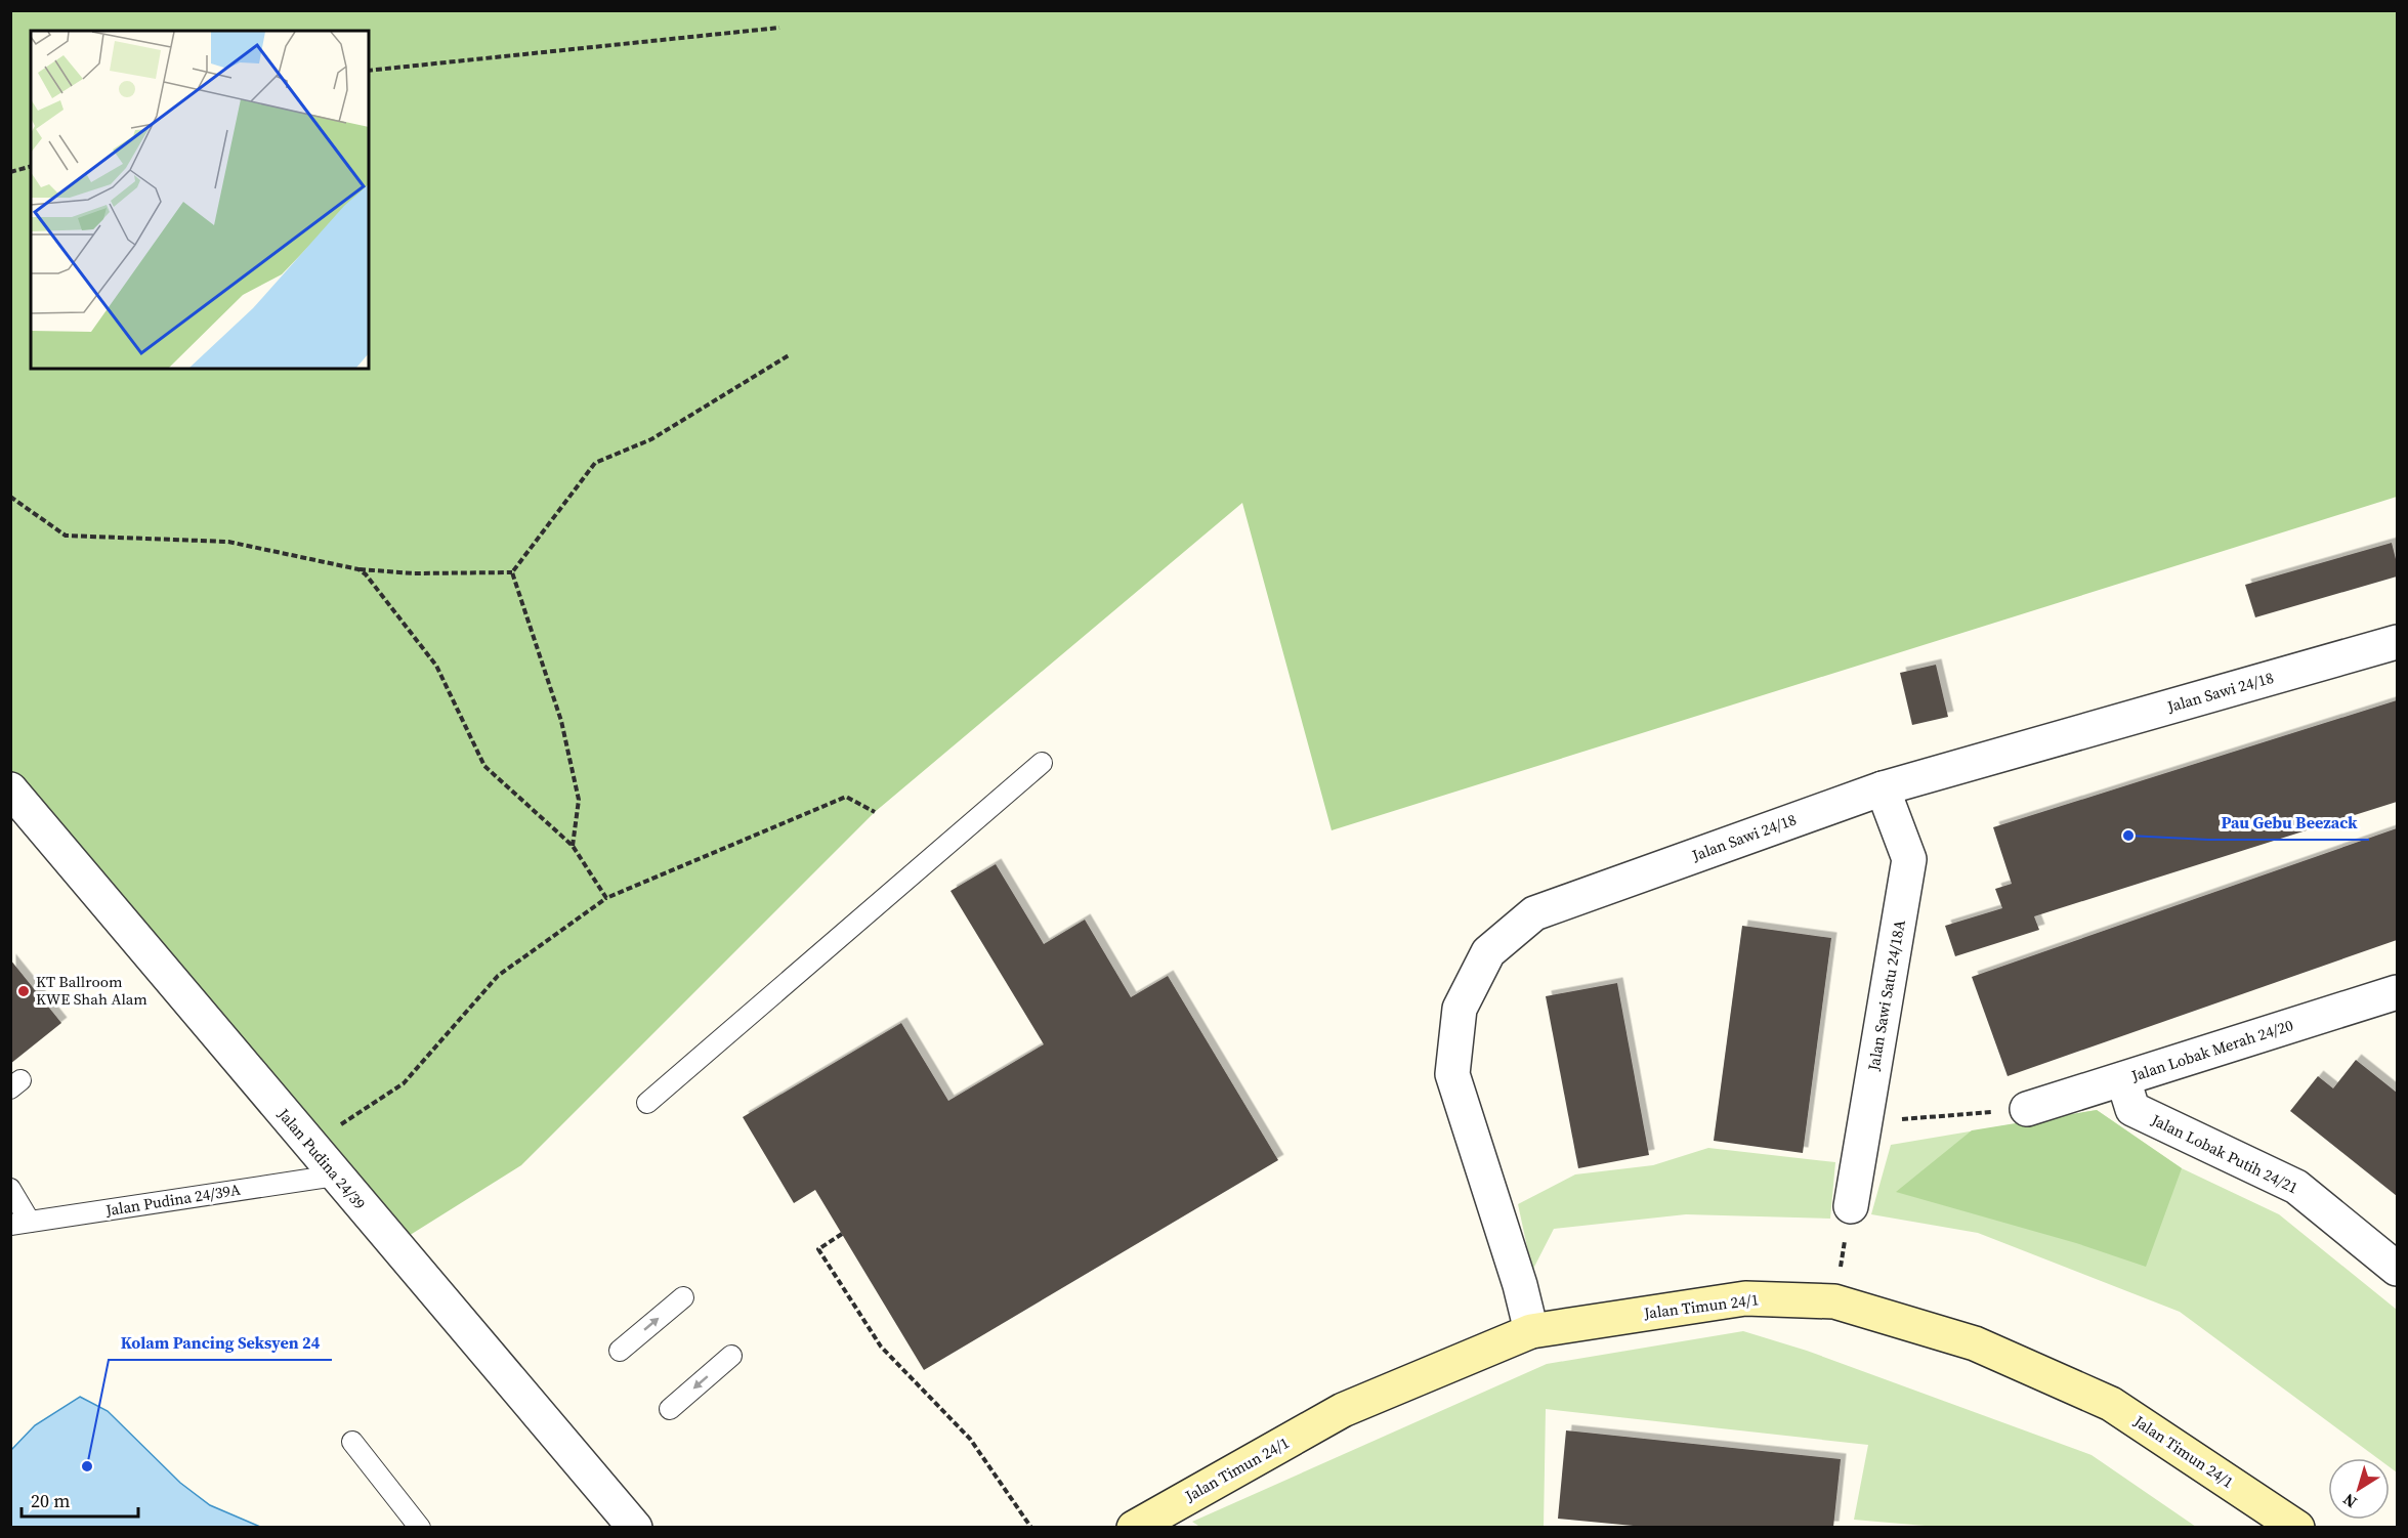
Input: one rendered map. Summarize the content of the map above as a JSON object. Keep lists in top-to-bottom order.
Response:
{
  "streets": {
    "street": [
      "Jalan Sawi 24/18",
      "Jalan Sawi Satu 24/18A",
      "Jalan Lobak Merah 24/20",
      "Jalan Lobak Putih 24/21",
      "Jalan Pudina 24/39",
      "Jalan Timun 24/1"
    ],
    "lane": ["Jalan Pudina 24/39A"]
  },
  "crossings": [
    ["Jalan Sawi 24/18", "Jalan Sawi Satu 24/18A"],
    ["Jalan Sawi 24/18", "Jalan Timun 24/1"],
    ["Jalan Lobak Merah 24/20", "Jalan Lobak Putih 24/21"],
    ["Jalan Pudina 24/39", "Jalan Pudina 24/39A"]
  ],
  "places": ["Pau Gebu Beezack", "KT Ballroom KWE Shah Alam", "Kolam Pancing Seksyen 24"],
  "scale_bar": "20 m",
  "north": "bottom left"
}
